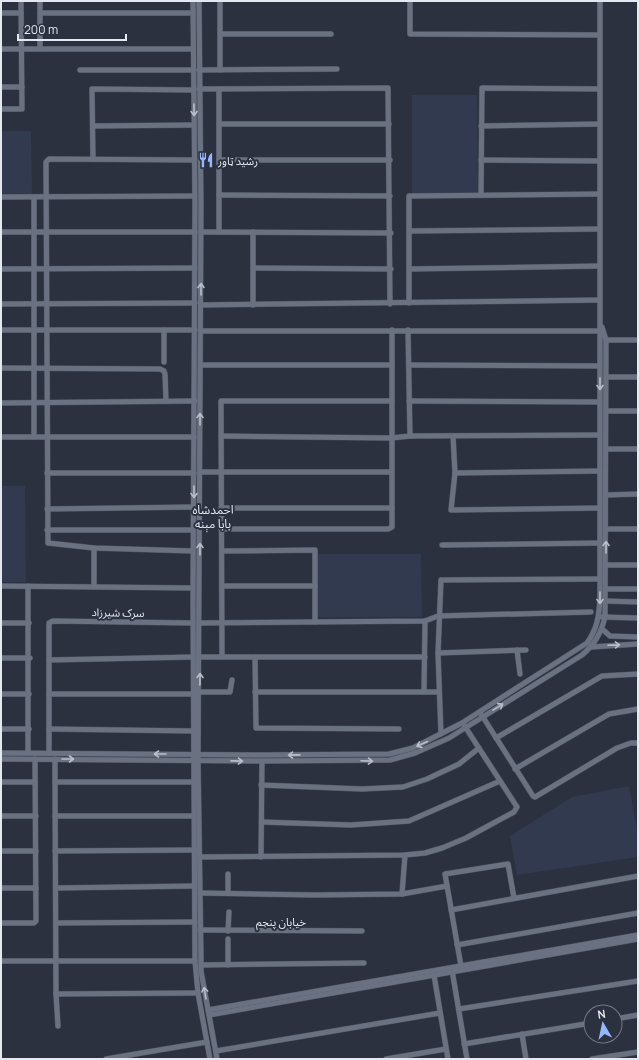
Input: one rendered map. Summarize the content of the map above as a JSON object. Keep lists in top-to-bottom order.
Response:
{
  "streets": {
    "street": ["سرک شیرزاد", "خیابان پنجم"]
  },
  "districts": ["احمدشاه بابا مېنه"],
  "places": {
    "restaurant": ["رشید ټاور"]
  },
  "scale_bar": "200 m",
  "north": "top"
}
